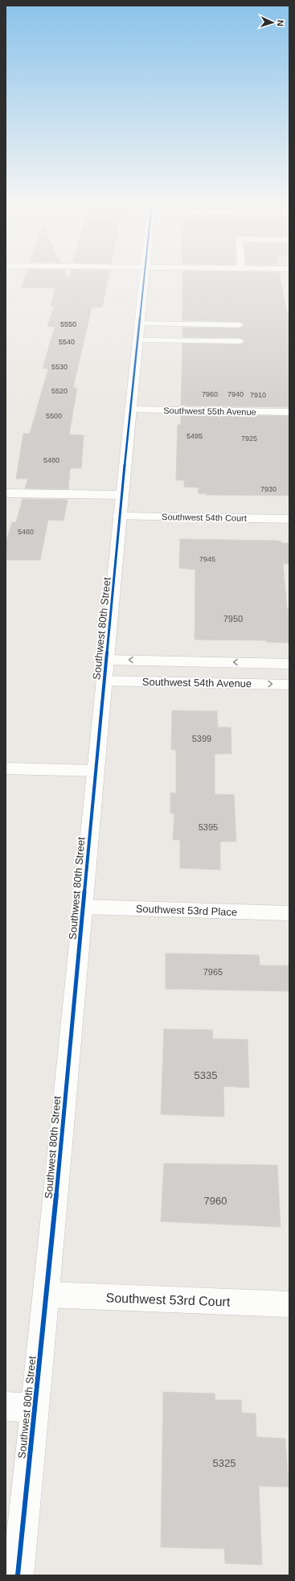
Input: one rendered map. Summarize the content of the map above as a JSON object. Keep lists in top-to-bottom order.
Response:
{
  "streets": {
    "street": [
      "Southwest 55th Avenue",
      "Southwest 54th Court",
      "Southwest 80th Street",
      "Southwest 54th Avenue",
      "Southwest 53rd Place",
      "Southwest 53rd Court"
    ]
  },
  "crossings": [
    ["Southwest 55th Avenue", "Southwest 80th Street"],
    ["Southwest 54th Court", "Southwest 80th Street"],
    ["Southwest 80th Street", "Southwest 54th Avenue"],
    ["Southwest 80th Street", "Southwest 53rd Place"],
    ["Southwest 80th Street", "Southwest 53rd Court"]
  ],
  "house_numbers": [
    "5550",
    "5540",
    "5530",
    "5520",
    "7960",
    "7940",
    "7910",
    "5500",
    "5495",
    "7925",
    "5480",
    "7930",
    "5460",
    "7945",
    "7950",
    "5399",
    "5395",
    "7965",
    "5335",
    "7960",
    "5325"
  ],
  "north": "right"
}
